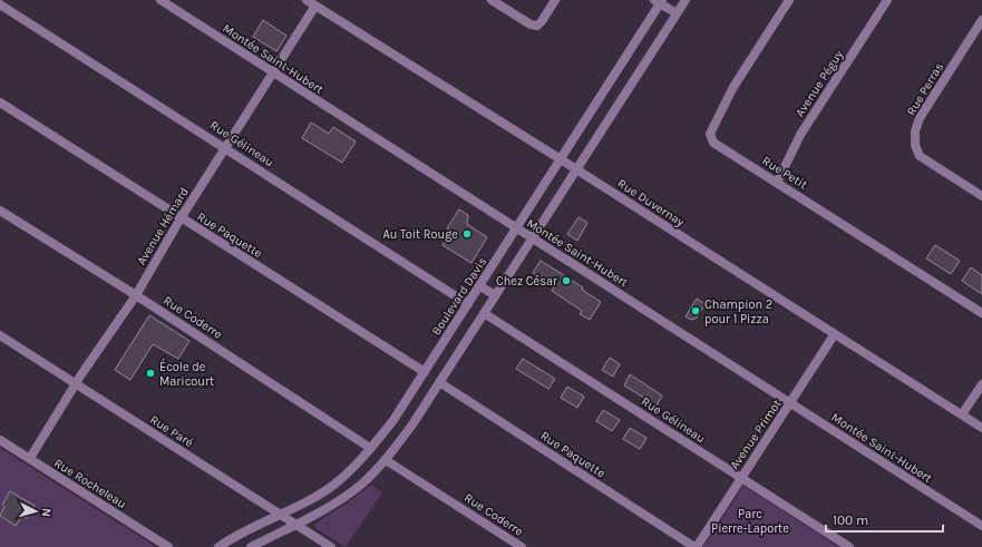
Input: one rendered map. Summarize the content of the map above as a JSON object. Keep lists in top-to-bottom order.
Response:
{
  "streets": {
    "street": [
      "Montée Saint-Hubert",
      "Avenue Péguy",
      "Rue Perras",
      "Rue Gélineau",
      "Rue Petit",
      "Rue Duvernay",
      "Avenue Hémard",
      "Rue Paquette",
      "Boulevard Davis",
      "Rue Coderre",
      "Rue Paré",
      "Avenue Primot",
      "Rue Rocheleau"
    ]
  },
  "crossings": [
    ["Montée Saint-Hubert", "Avenue Hémard"],
    ["Montée Saint-Hubert", "Boulevard Davis"],
    ["Montée Saint-Hubert", "Avenue Primot"],
    ["Avenue Péguy", "Rue Petit"],
    ["Rue Gélineau", "Avenue Hémard"],
    ["Rue Gélineau", "Boulevard Davis"],
    ["Rue Gélineau", "Avenue Primot"],
    ["Rue Duvernay", "Avenue Hémard"],
    ["Rue Duvernay", "Boulevard Davis"],
    ["Rue Duvernay", "Avenue Primot"],
    ["Avenue Hémard", "Rue Paquette"],
    ["Avenue Hémard", "Rue Coderre"],
    ["Avenue Hémard", "Rue Paré"],
    ["Avenue Hémard", "Rue Rocheleau"],
    ["Rue Paquette", "Boulevard Davis"],
    ["Rue Paquette", "Avenue Primot"],
    ["Boulevard Davis", "Rue Coderre"],
    ["Boulevard Davis", "Rue Paré"]
  ],
  "parks": ["Parc Pierre-Laporte"],
  "places": [
    "Au Toit Rouge",
    "Chez César",
    "Champion 2 pour 1 Pizza",
    "École de Maricourt"
  ],
  "scale_bar": "100 m",
  "north": "right"
}
